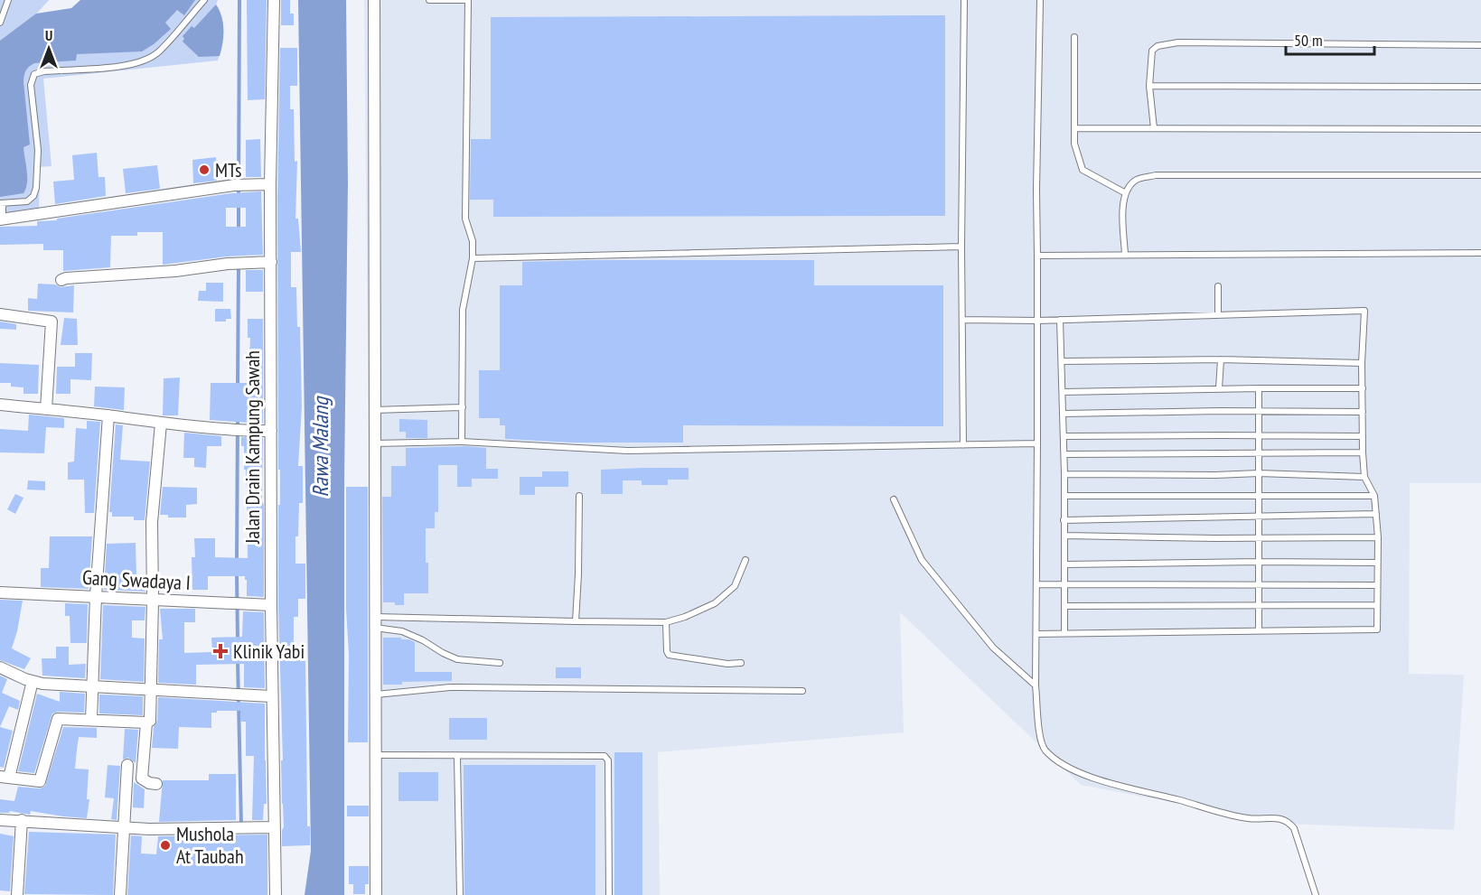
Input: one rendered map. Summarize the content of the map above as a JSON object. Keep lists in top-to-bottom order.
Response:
{
  "streets": {
    "street": ["Jalan Drain Kampung Sawah", "Gang Swadaya I"]
  },
  "crossings": [
    ["Jalan Drain Kampung Sawah", "Gang Swadaya I"]
  ],
  "water": ["Rawa Malang"],
  "places": {
    "other": ["MTs", "Mushola At Taubah"],
    "health": ["Klinik Yabi"]
  },
  "scale_bar": "50 m",
  "north": "top"
}
